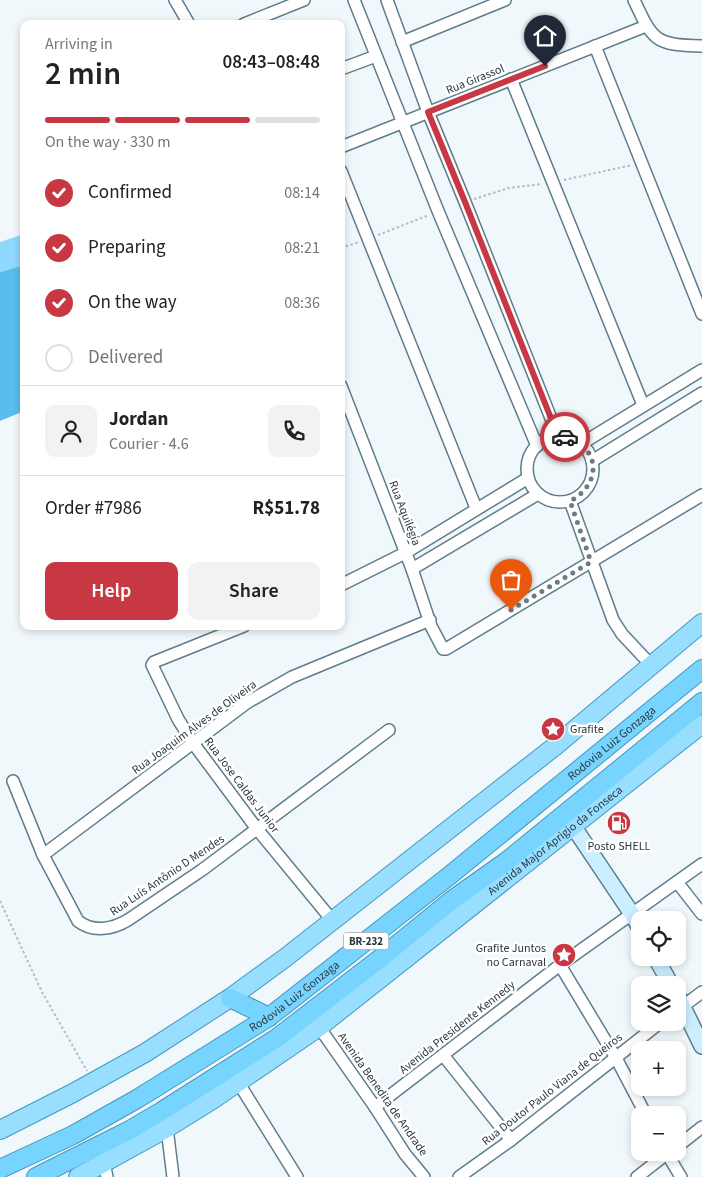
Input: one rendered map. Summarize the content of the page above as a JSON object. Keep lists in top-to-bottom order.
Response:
{
  "streets": {
    "highway": ["Rodovia Luiz Gonzaga", "BR-232"],
    "main road": ["Avenida Major Aprigio da Fonseca"],
    "street": [
      "Rua Girassol",
      "Rua Aquilégia",
      "Rua Joaquim Alves de Oliveira",
      "Rua Jose Caldas Junior",
      "Rua Luís Antônio D Mendes",
      "Avenida Presidente Kennedy",
      "Rua Doutor Paulo Viana de Queiros",
      "Avenida Benedita de Andrade"
    ]
  },
  "crossings": [
    ["Rua Aquilégia", "Rua Joaquim Alves de Oliveira"],
    ["Rua Joaquim Alves de Oliveira", "Rua Jose Caldas Junior"],
    ["Rua Joaquim Alves de Oliveira", "Rua Luís Antônio D Mendes"],
    ["Rua Jose Caldas Junior", "Rua Luís Antônio D Mendes"],
    ["Rua Jose Caldas Junior", "BR-232"],
    ["Avenida Major Aprigio da Fonseca", "Avenida Benedita de Andrade"],
    ["Avenida Presidente Kennedy", "Avenida Benedita de Andrade"]
  ],
  "places": {
    "place": ["Grafite", "Grafite Juntos no Carnaval"],
    "fuel station": ["Posto SHELL"]
  },
  "page": {
    "heading": ["2 min", "Arriving in", "08:43–08:48"],
    "panel": [
      "Jordan",
      "Courier · 4.6",
      "Order #7986",
      "R$51.78"
    ],
    "bar": "On the way · 330 m",
    "list": [
      ["Confirmed", "08:14"],
      ["Preparing", "08:21"],
      ["On the way", "08:36"],
      "Delivered"
    ],
    "buttons": ["Help", "Share"],
    "map_buttons": ["+", "−"]
  }
}
